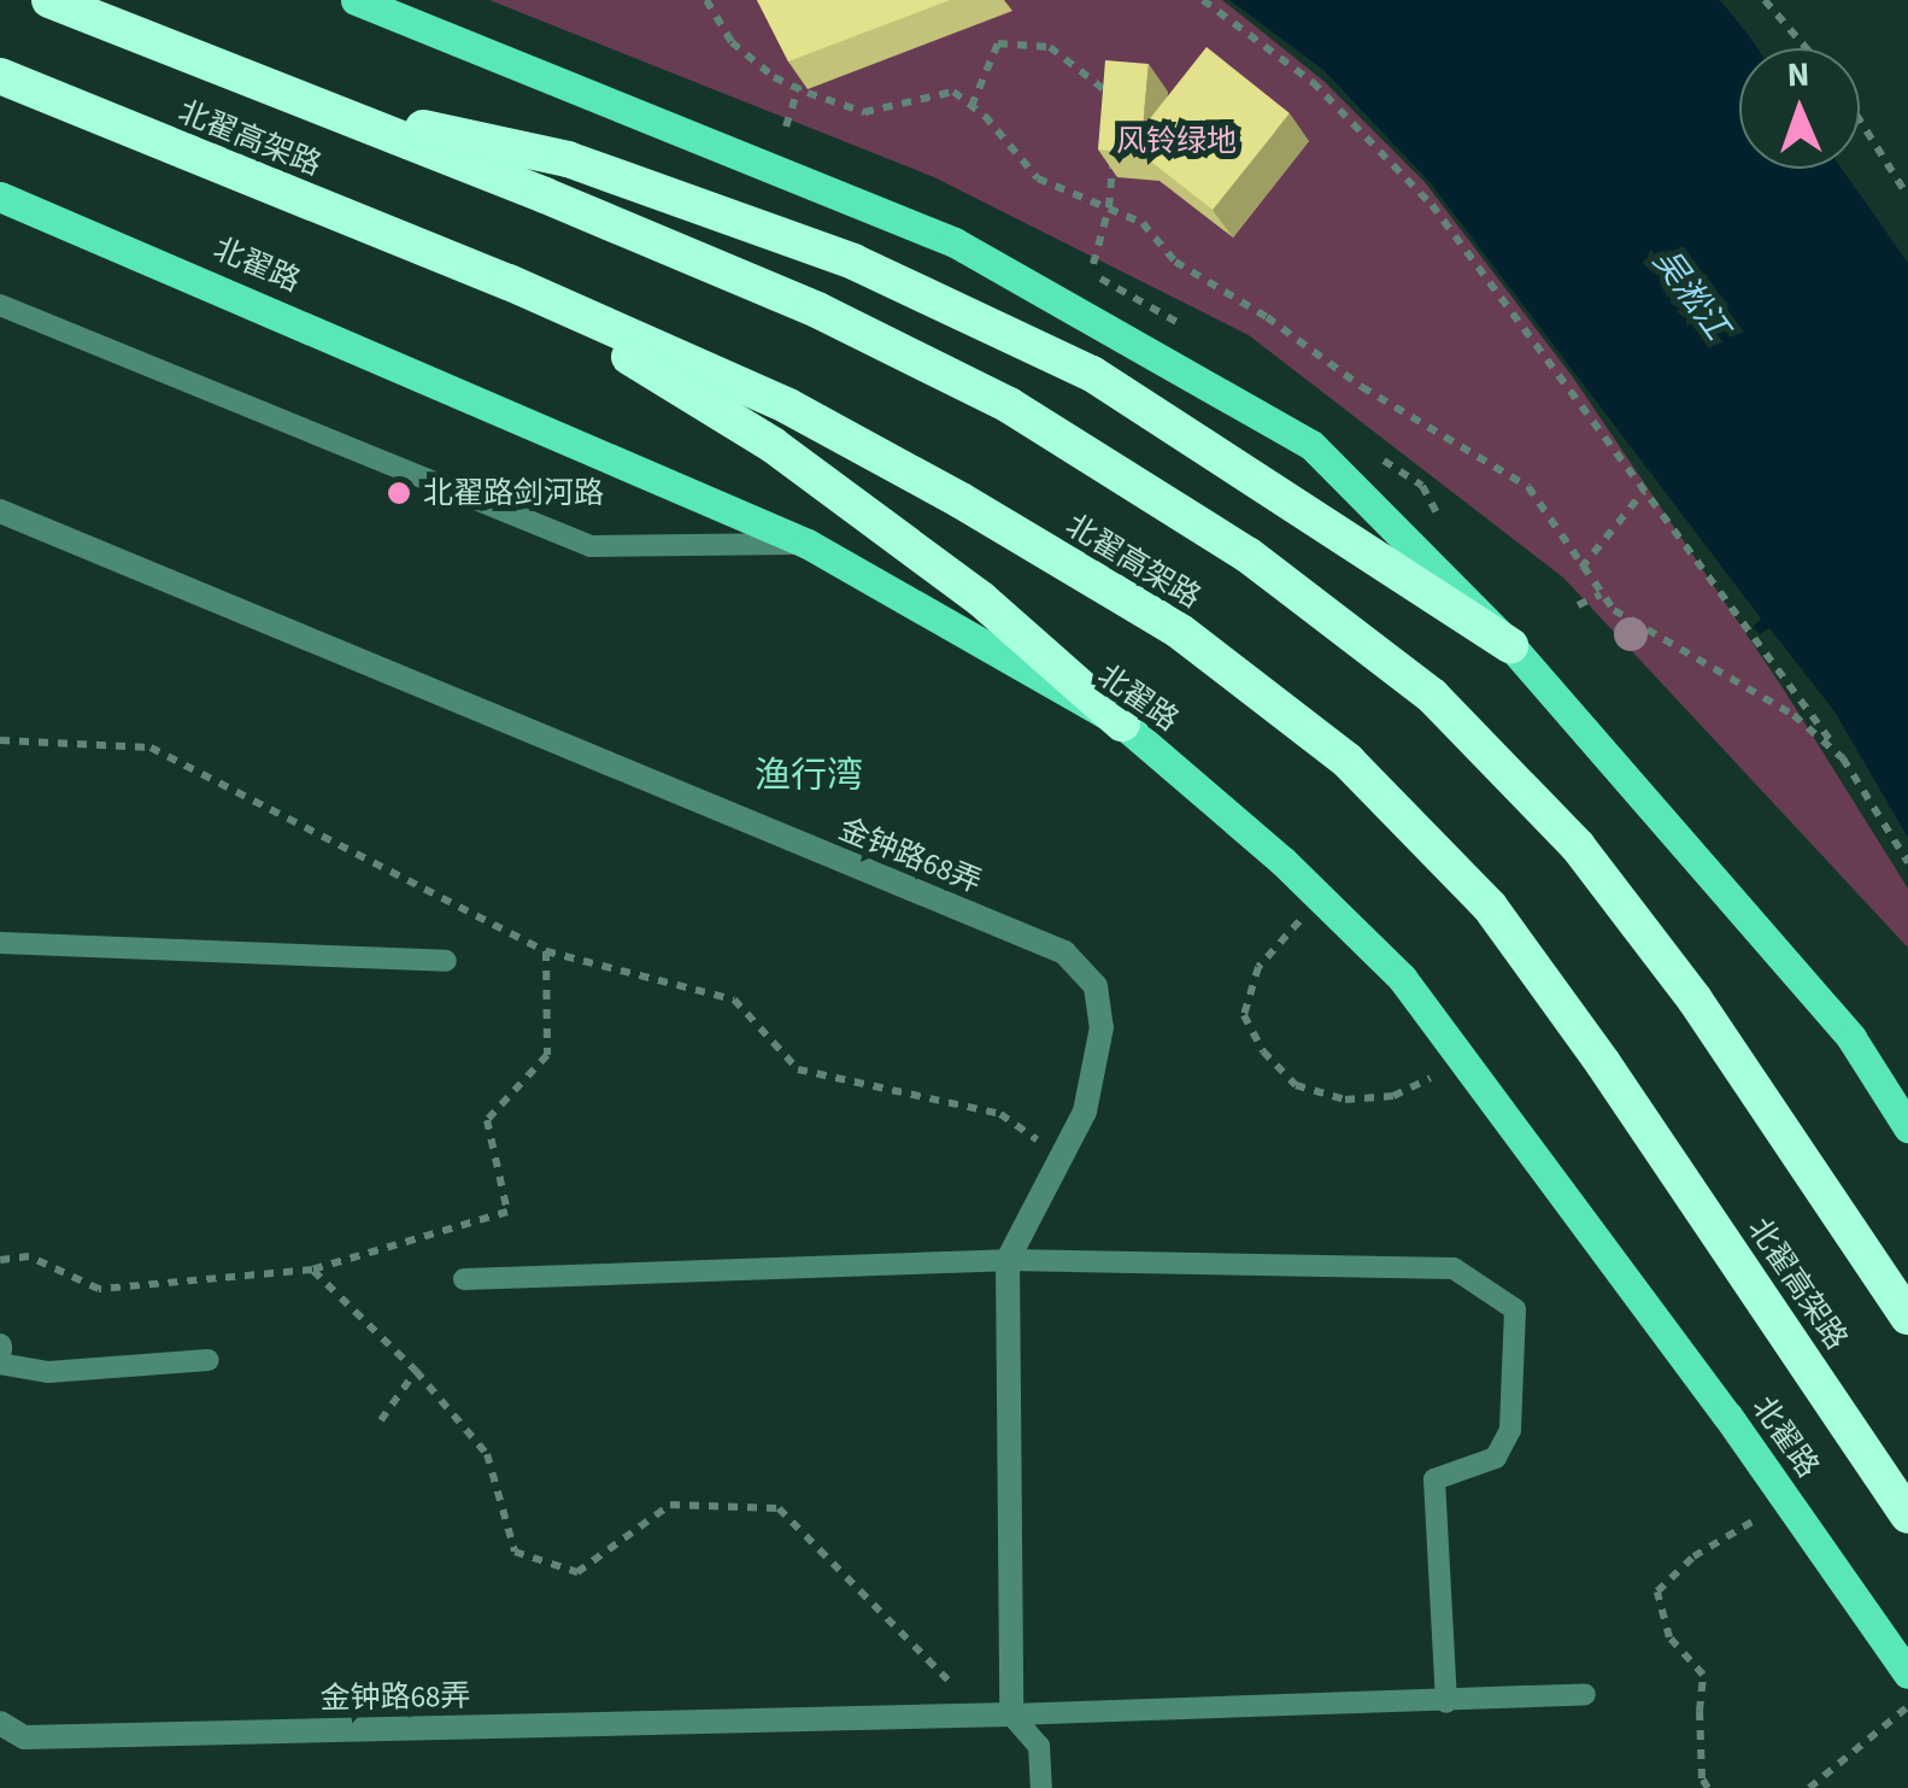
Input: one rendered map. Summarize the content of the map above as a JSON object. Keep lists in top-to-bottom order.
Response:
{
  "streets": {
    "highway": ["北翟高架路"],
    "main road": ["北翟路"],
    "street": ["金钟路68弄"]
  },
  "districts": ["渔行湾"],
  "water": ["吴淞江"],
  "parks": ["风铃绿地"],
  "places": ["北翟路剑河路"],
  "north": "top"
}
